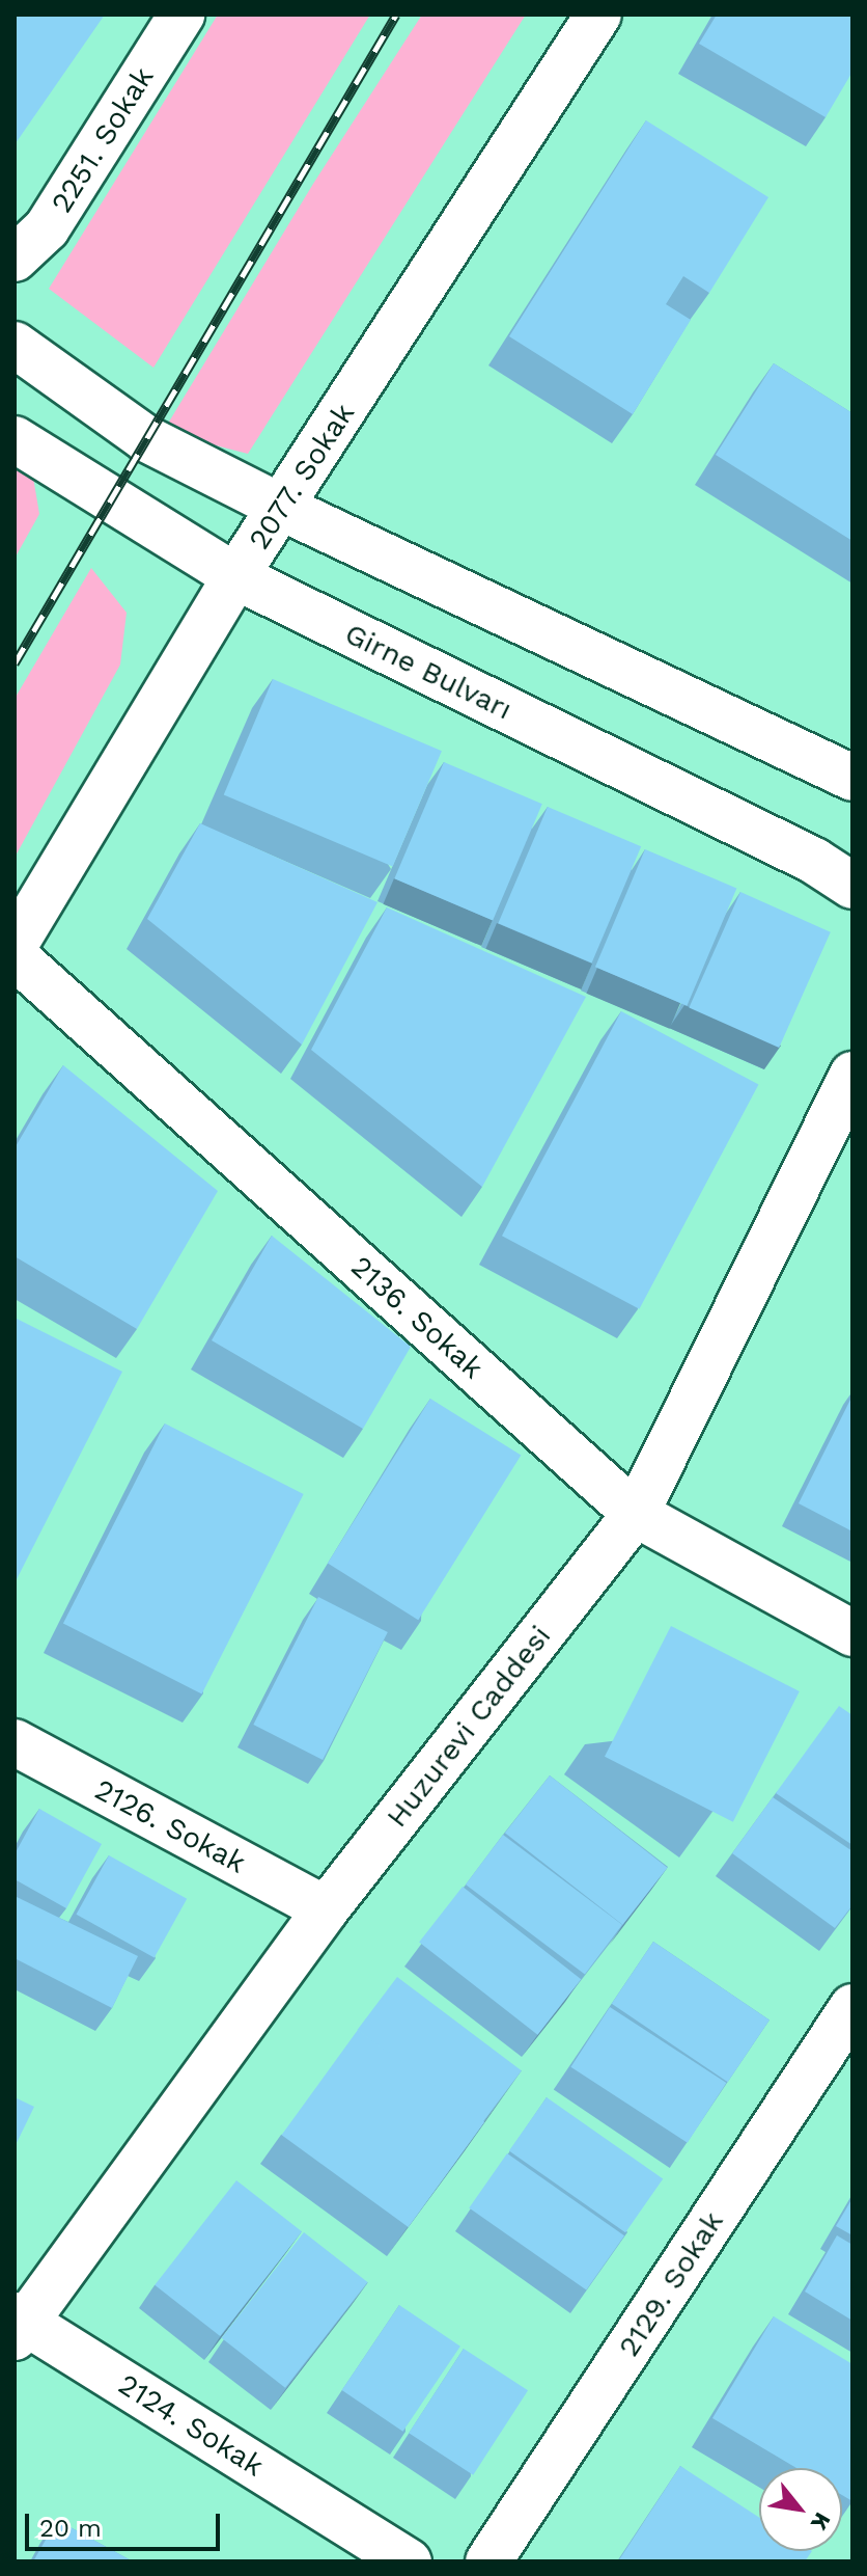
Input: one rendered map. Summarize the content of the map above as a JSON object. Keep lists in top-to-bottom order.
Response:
{
  "streets": {
    "street": [
      "2251. Sokak",
      "2077. Sokak",
      "Girne Bulvarı",
      "2136. Sokak",
      "Huzurevi Caddesi",
      "2126. Sokak",
      "2129. Sokak",
      "2124. Sokak"
    ]
  },
  "crossings": [
    ["2077. Sokak", "Girne Bulvarı"],
    ["2136. Sokak", "Huzurevi Caddesi"],
    ["Huzurevi Caddesi", "2126. Sokak"],
    ["Huzurevi Caddesi", "2124. Sokak"]
  ],
  "scale_bar": "20 m",
  "north": "bottom right"
}
